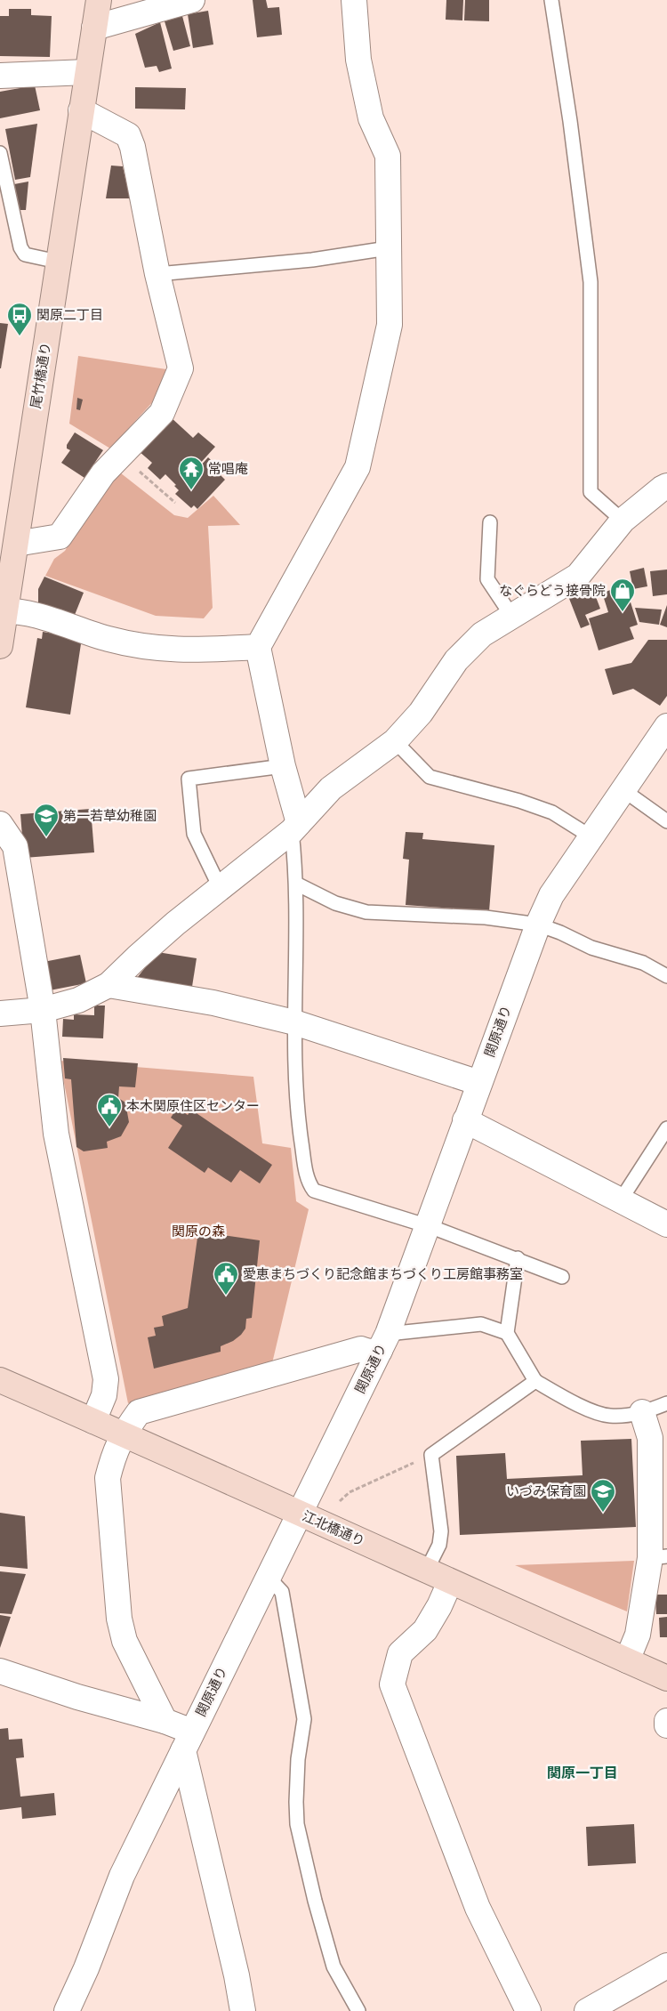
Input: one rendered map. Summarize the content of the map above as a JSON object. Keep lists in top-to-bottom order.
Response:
{
  "streets": {
    "main road": ["尾竹橋通り", "江北橋通り"],
    "street": ["関原通り"]
  },
  "crossings": [
    ["関原通り", "江北橋通り"]
  ],
  "districts": ["関原一丁目"],
  "parks": ["関原の森"],
  "places": {
    "bus stop": ["関原二丁目"],
    "temple": ["常唱庵"],
    "shop": ["なぐらどう接骨院"],
    "school or university": ["第一若草幼稚園", "いづみ保育園"],
    "public building": ["本木関原住区センター", "愛恵まちづくり記念館まちづくり工房館事務室"]
  }
}
